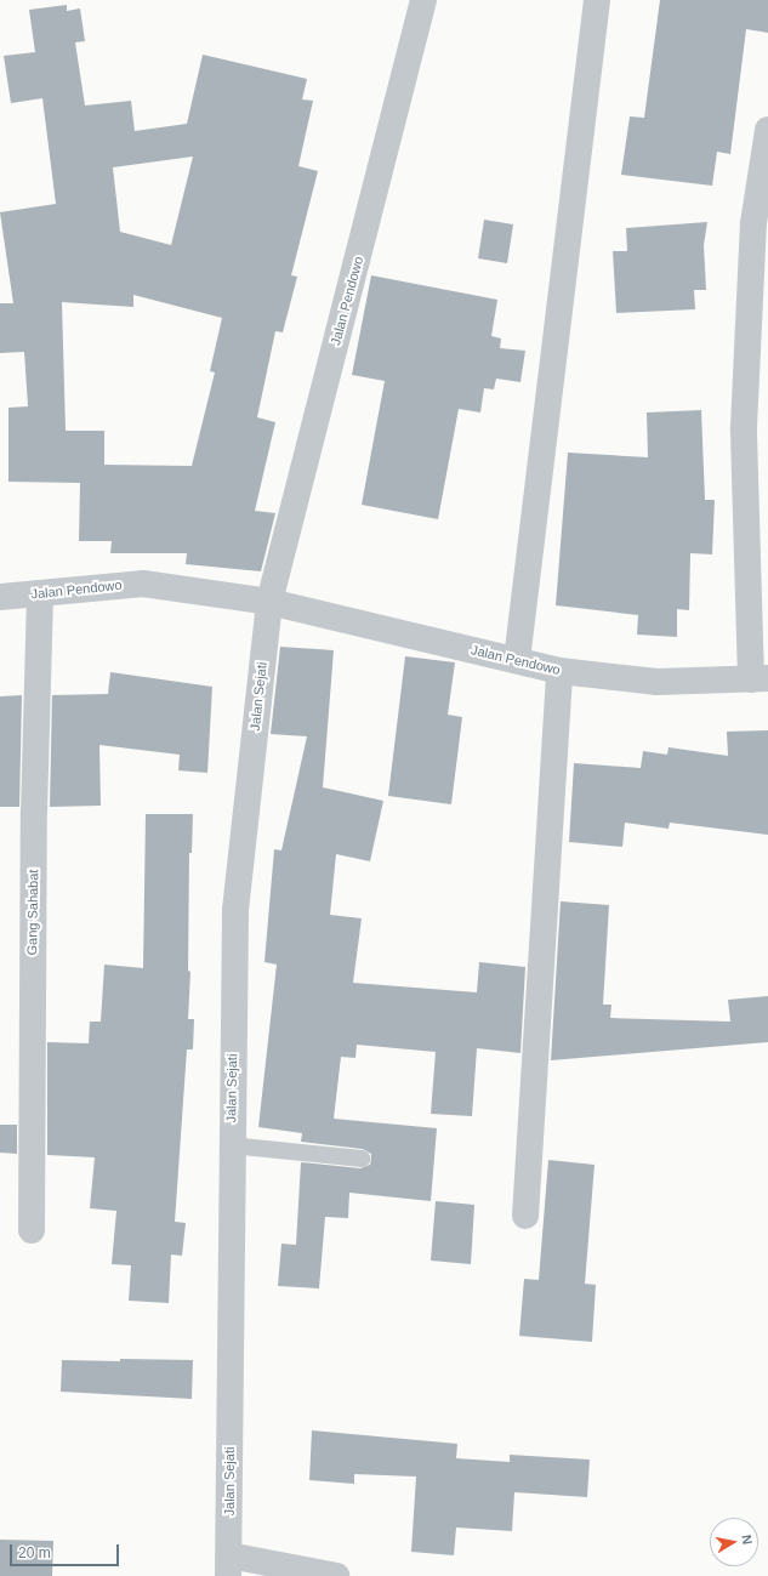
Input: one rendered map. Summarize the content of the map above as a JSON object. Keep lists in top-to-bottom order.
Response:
{
  "streets": {
    "street": ["Jalan Pendowo", "Jalan Sejati", "Gang Sahabat"]
  },
  "crossings": [
    ["Jalan Pendowo", "Jalan Sejati"],
    ["Jalan Pendowo", "Gang Sahabat"]
  ],
  "scale_bar": "20 m",
  "north": "right"
}
